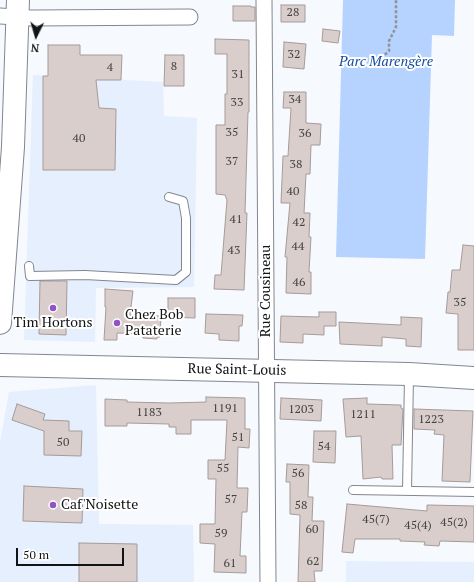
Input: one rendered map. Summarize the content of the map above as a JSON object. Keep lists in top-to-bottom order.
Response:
{
  "streets": {
    "main road": ["Rue Saint-Louis"],
    "street": ["Rue Cousineau"]
  },
  "crossings": [
    ["Rue Cousineau", "Rue Saint-Louis"]
  ],
  "parks": ["Parc Marengère"],
  "places": ["Tim Hortons", "Chez Bob Pataterie", "Caf'Noisette"],
  "house_numbers": [
    "28",
    "32",
    "8",
    "4",
    "31",
    "34",
    "33",
    "35",
    "36",
    "40",
    "37",
    "38",
    "40",
    "41",
    "42",
    "44",
    "43",
    "46",
    "35",
    "1191",
    "1203",
    "1183",
    "1211",
    "1223",
    "51",
    "50",
    "54",
    "55",
    "56",
    "57",
    "58",
    "45(7)",
    "45(2)",
    "45(4)",
    "60",
    "59",
    "62",
    "61"
  ],
  "scale_bar": "50 m",
  "north": "bottom"
}
